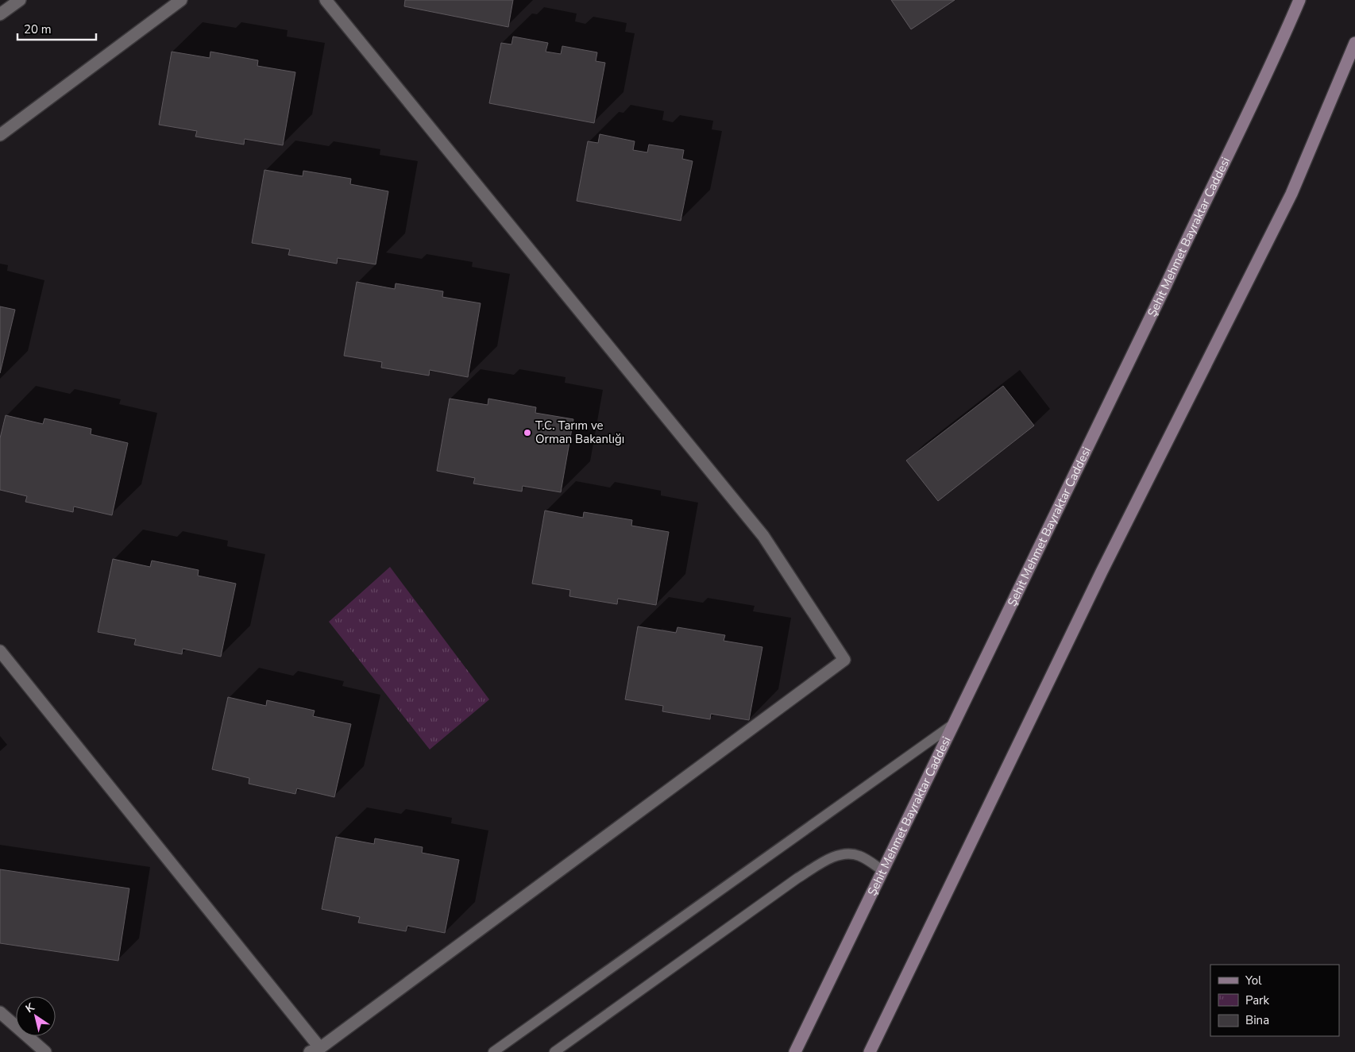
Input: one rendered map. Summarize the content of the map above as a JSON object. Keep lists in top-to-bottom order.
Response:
{
  "streets": {
    "main road": ["Şehit Mehmet Bayraktar Caddesi"]
  },
  "places": ["T.C. Tarım ve Orman Bakanlığı"],
  "legend": ["Yol", "Park", "Bina"],
  "scale_bar": "20 m",
  "north": "top left"
}
